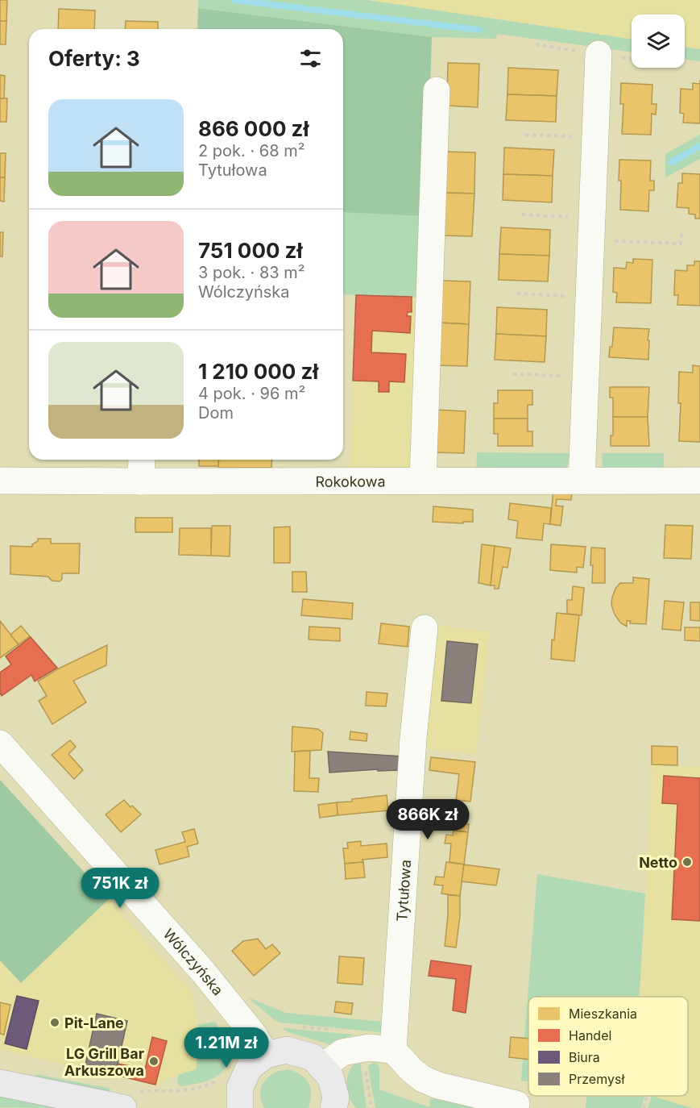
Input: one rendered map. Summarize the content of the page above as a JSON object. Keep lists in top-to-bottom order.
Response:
{
  "streets": {
    "street": ["Rokokowa", "Tytułowa", "Wólczyńska"]
  },
  "places": ["Netto", "Pit-Lane", "LG Grill Bar Arkuszowa"],
  "legend": [
    "Mieszkania",
    "Handel",
    "Biura",
    "Przemysł"
  ],
  "page": {
    "heading": "Oferty: 3",
    "list": [
      {
        "name": "866 000 zł",
        "note": "2 pok. · 68 m² · Tytułowa"
      },
      {
        "name": "751 000 zł",
        "note": "3 pok. · 83 m² · Wólczyńska"
      },
      {
        "name": "1 210 000 zł",
        "note": "4 pok. · 96 m² · Dom"
      }
    ],
    "price": ["866K zł", "751K zł", "1.21M zł"]
  }
}
